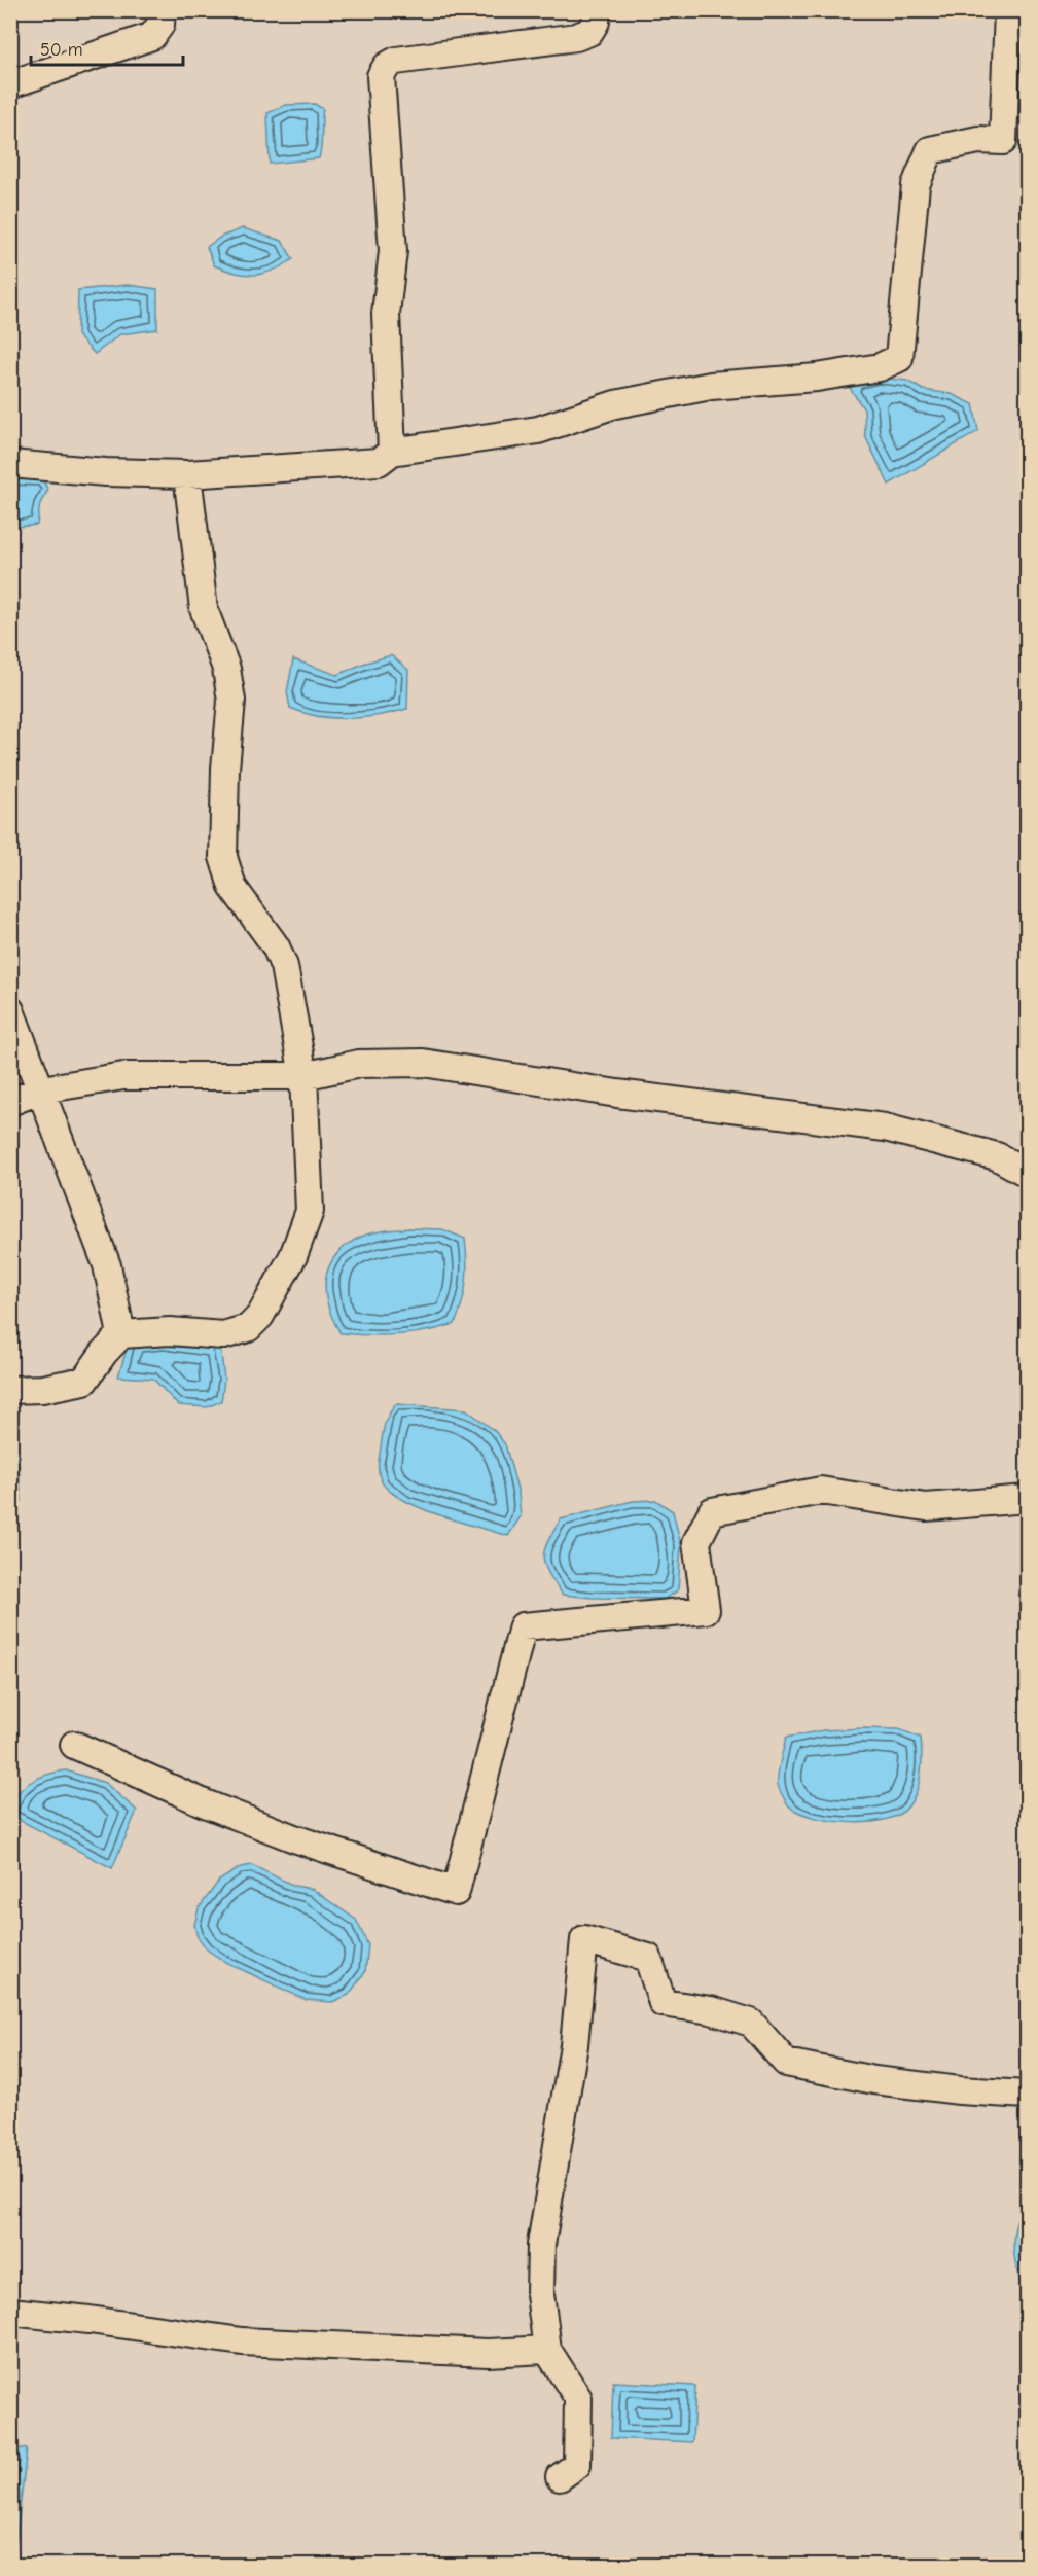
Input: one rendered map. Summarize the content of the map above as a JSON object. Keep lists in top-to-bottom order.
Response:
{
  "scale_bar": "50 m"
}
